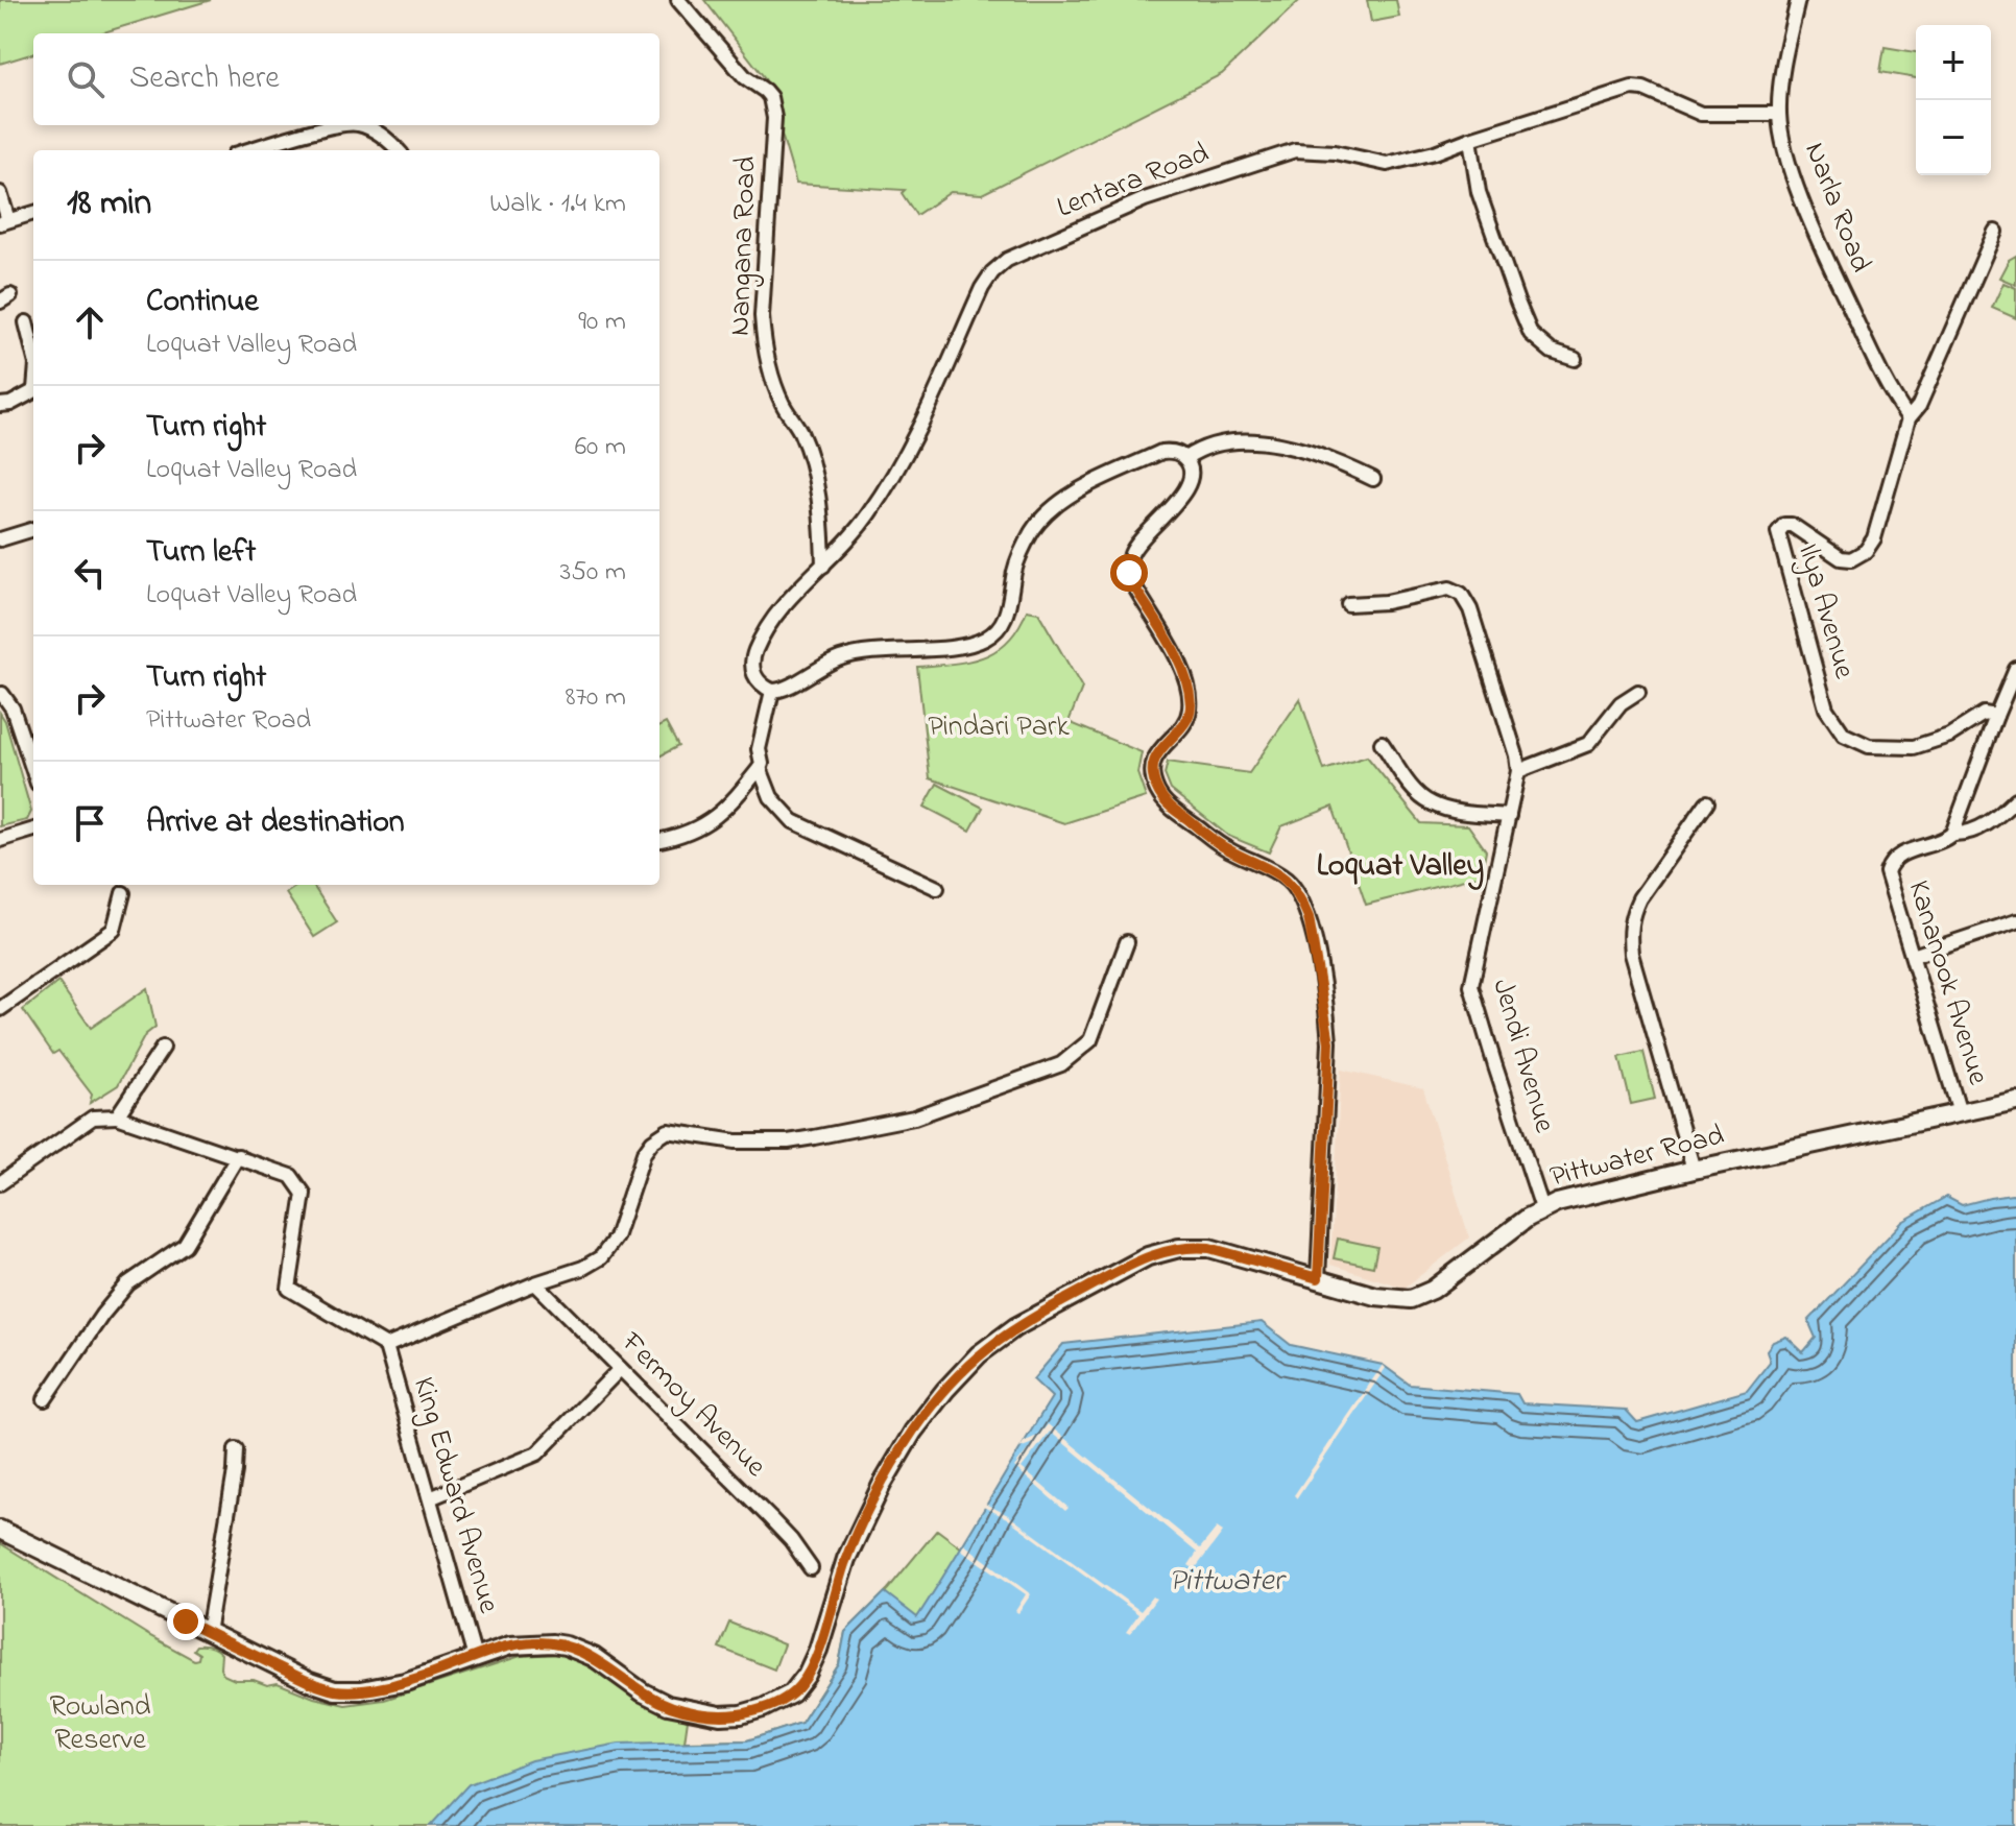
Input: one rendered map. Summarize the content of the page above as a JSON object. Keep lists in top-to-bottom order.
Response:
{
  "streets": {
    "main road": ["Pittwater Road"],
    "street": [
      "Lentara Road",
      "Narla Road",
      "Nangana Road",
      "Ilya Avenue",
      "Kananook Avenue",
      "Jendi Avenue",
      "Fermoy Avenue",
      "King Edward Avenue"
    ]
  },
  "crossings": [
    ["Lentara Road", "Narla Road"],
    ["Lentara Road", "Nangana Road"],
    ["Narla Road", "Ilya Avenue"],
    ["Kananook Avenue", "Pittwater Road"],
    ["Jendi Avenue", "Pittwater Road"],
    ["Pittwater Road", "King Edward Avenue"]
  ],
  "districts": ["Loquat Valley"],
  "water": ["Pittwater"],
  "parks": ["Pindari Park", "Rowland Reserve"],
  "page": {
    "map_buttons": ["+", "−"],
    "search": "Search here",
    "heading": ["18 min", "Walk · 1.4 km"],
    "list": [
      ["Continue", "Loquat Valley Road", "90 m"],
      ["Turn right", "Loquat Valley Road", "60 m"],
      ["Turn left", "Loquat Valley Road", "350 m"],
      ["Turn right", "Pittwater Road", "870 m"],
      "Arrive at destination"
    ]
  }
}
